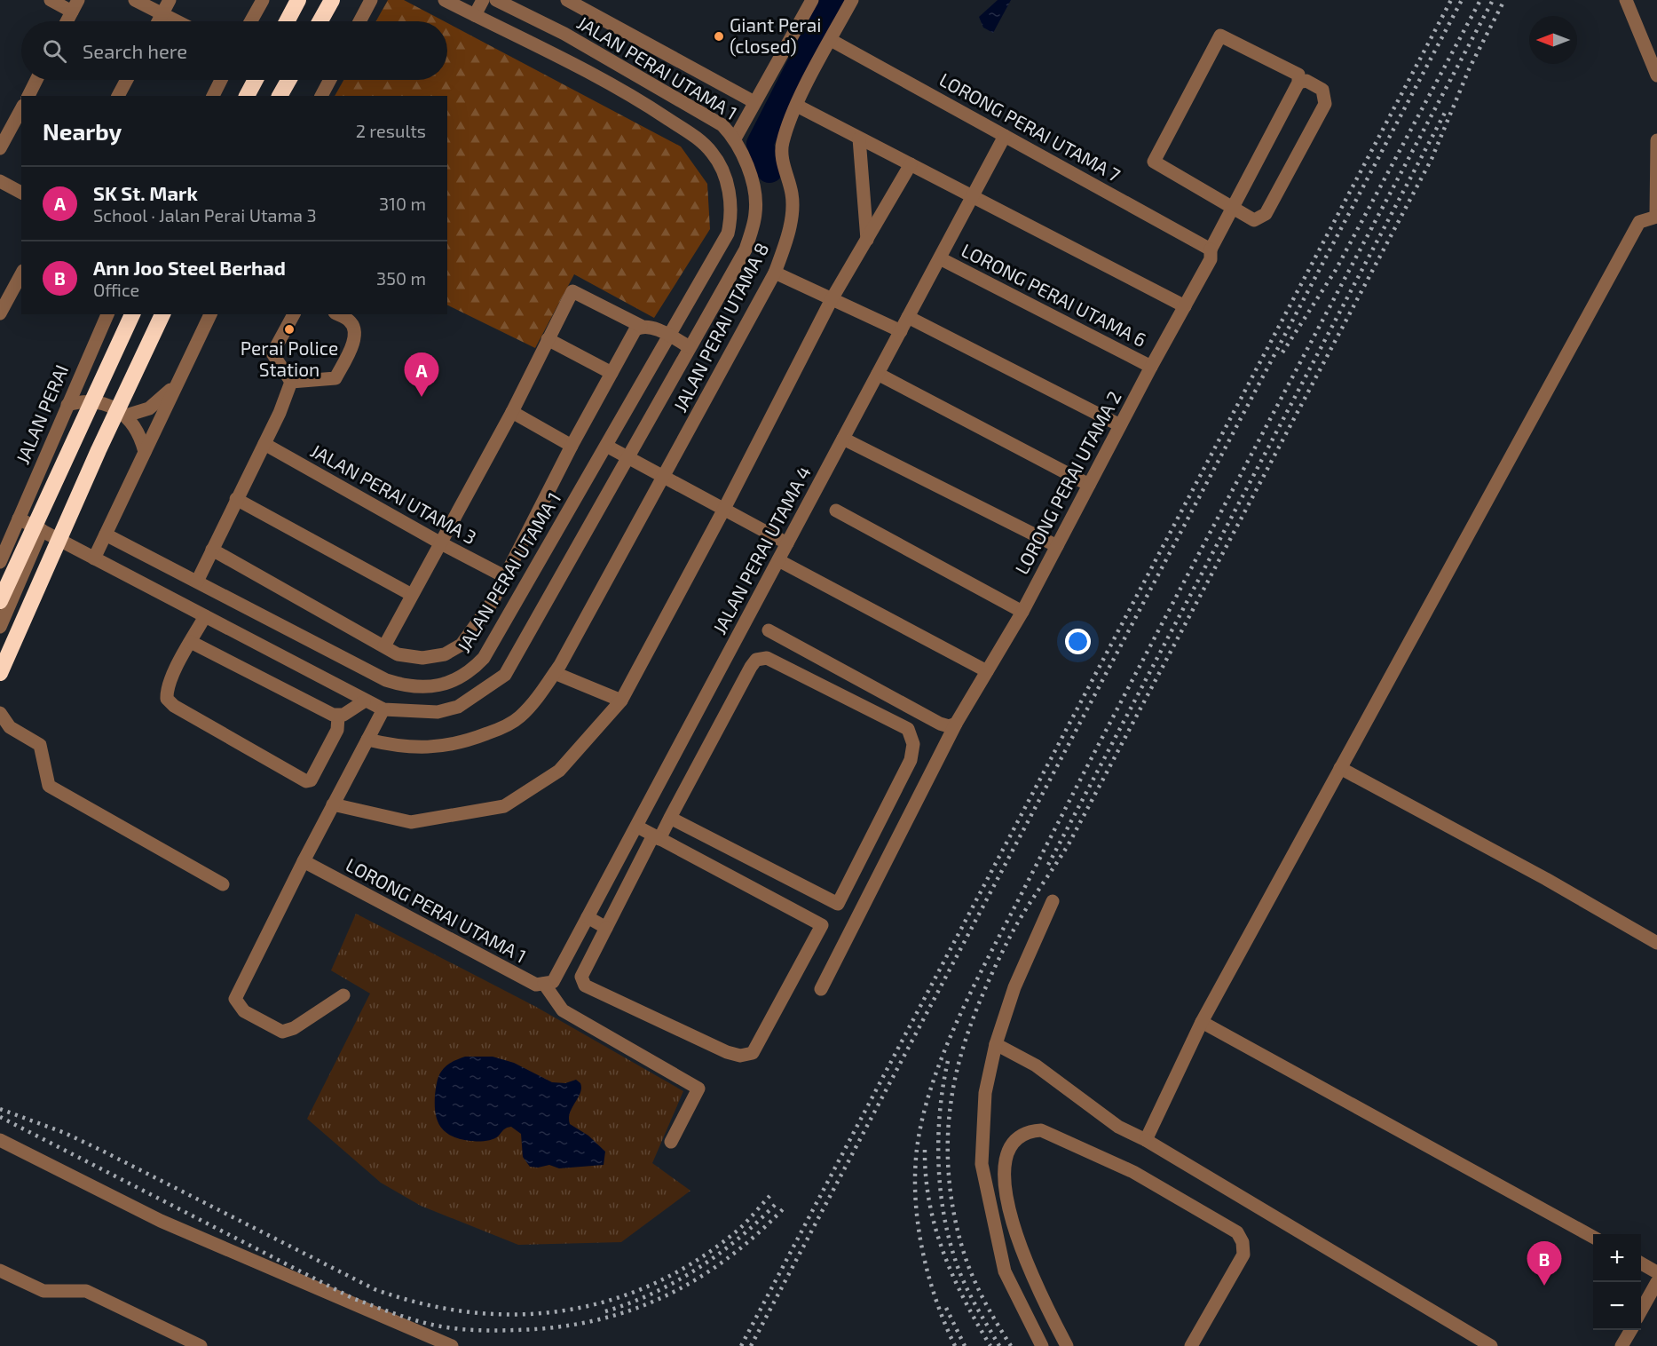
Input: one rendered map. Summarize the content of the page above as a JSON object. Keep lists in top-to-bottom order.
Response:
{
  "streets": {
    "street": [
      "JALAN PERAI UTAMA 1",
      "LORONG PERAI UTAMA 7",
      "LORONG PERAI UTAMA 6",
      "JALAN PERAI UTAMA 8",
      "JALAN PERAI",
      "LORONG PERAI UTAMA 2",
      "JALAN PERAI UTAMA 3",
      "JALAN PERAI UTAMA 4",
      "LORONG PERAI UTAMA 1"
    ]
  },
  "crossings": [
    ["JALAN PERAI UTAMA 1", "JALAN PERAI"],
    ["JALAN PERAI UTAMA 1", "JALAN PERAI UTAMA 3"],
    ["LORONG PERAI UTAMA 7", "JALAN PERAI UTAMA 8"],
    ["LORONG PERAI UTAMA 7", "LORONG PERAI UTAMA 2"],
    ["LORONG PERAI UTAMA 7", "JALAN PERAI UTAMA 4"],
    ["LORONG PERAI UTAMA 6", "LORONG PERAI UTAMA 2"],
    ["LORONG PERAI UTAMA 6", "JALAN PERAI UTAMA 4"],
    ["JALAN PERAI UTAMA 4", "LORONG PERAI UTAMA 1"]
  ],
  "places": ["Giant Perai (closed)", "Perai Police Station"],
  "north": "left",
  "page": {
    "search": "Search here",
    "heading": ["Nearby", "2 results"],
    "list": [
      {
        "mark": "A",
        "name": "SK St. Mark",
        "note": "School · Jalan Perai Utama 3",
        "value": "310 m"
      },
      {
        "mark": "B",
        "name": "Ann Joo Steel Berhad",
        "note": "Office",
        "value": "350 m"
      }
    ],
    "pins": ["A", "B"],
    "map_buttons": ["+", "−"]
  }
}
